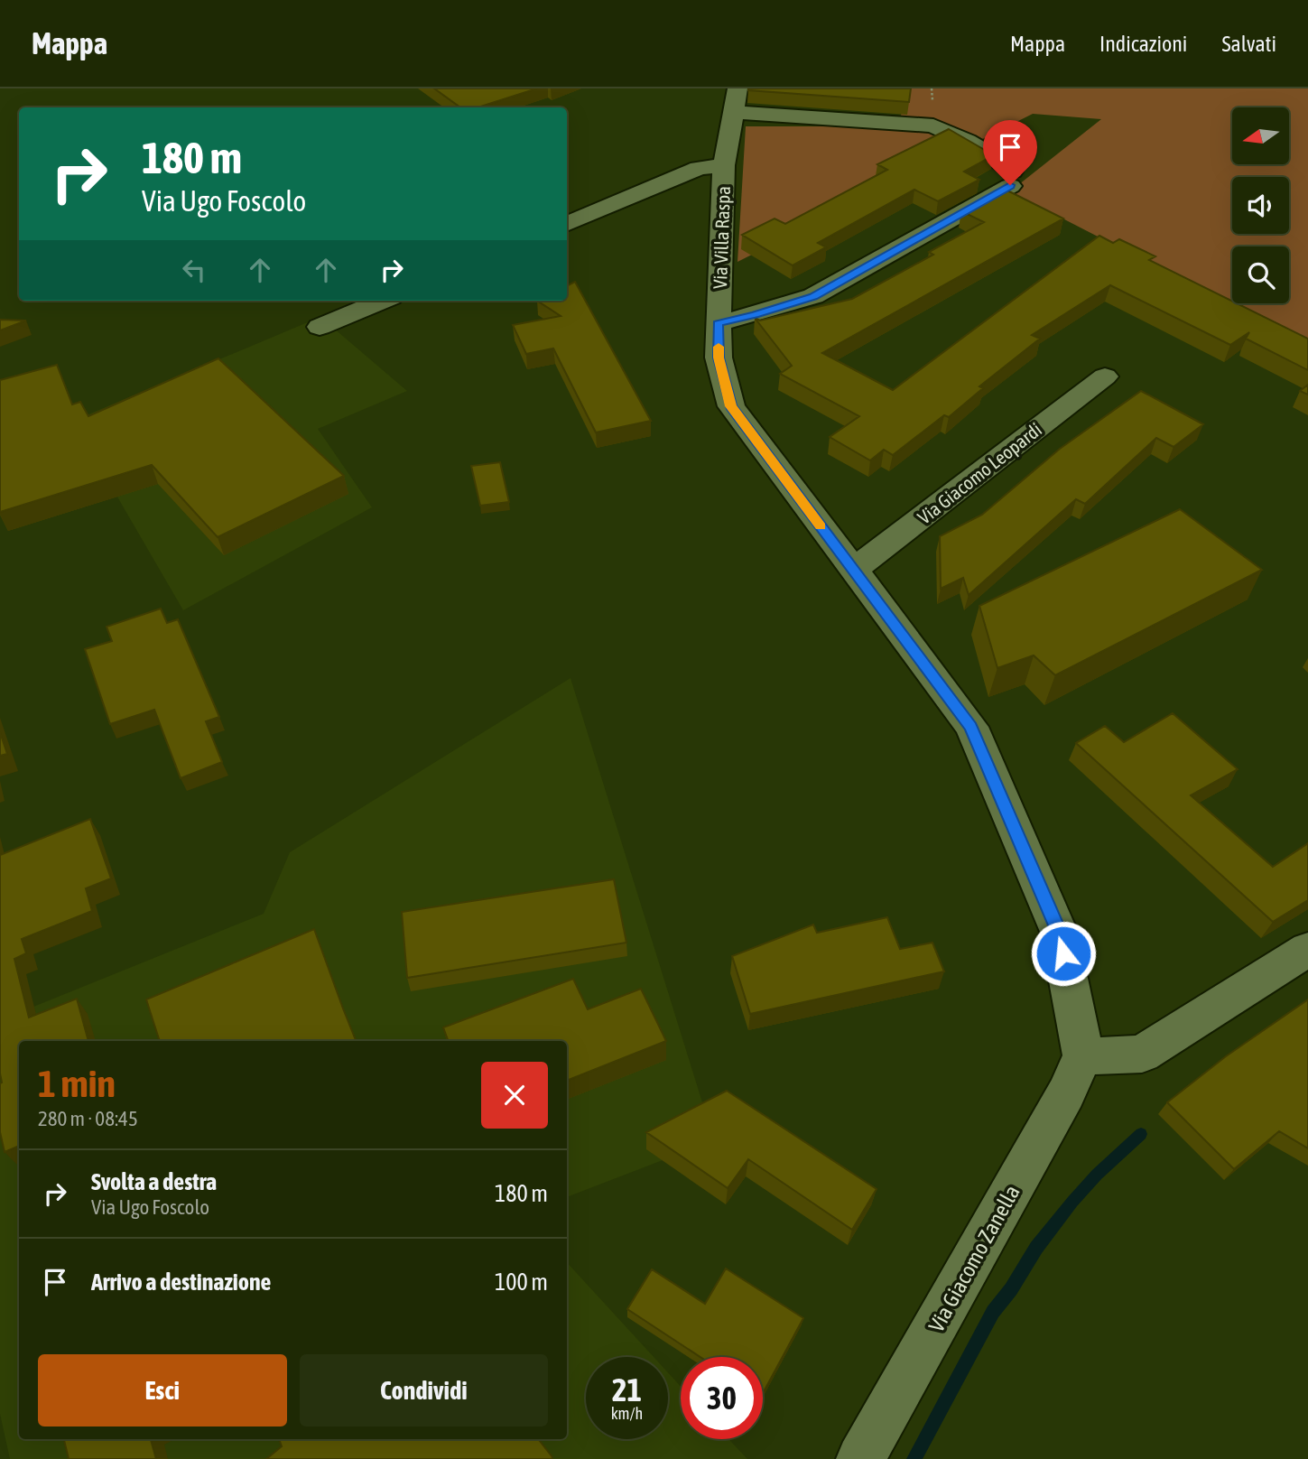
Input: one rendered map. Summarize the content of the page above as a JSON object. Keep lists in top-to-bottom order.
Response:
{
  "streets": {
    "street": ["Via Villa Raspa", "Via Giacomo Leopardi", "Via Giacomo Zanella"]
  },
  "crossings": [
    ["Via Villa Raspa", "Via Giacomo Leopardi"],
    ["Via Villa Raspa", "Via Giacomo Zanella"]
  ],
  "north": "left",
  "page": {
    "header": "Mappa",
    "nav": ["Mappa", "Indicazioni", "Salvati"],
    "turn": ["180 m", "Via Ugo Foscolo"],
    "heading": ["1 min", "280 m · 08:45"],
    "list": [
      {
        "name": "Svolta a destra",
        "note": "Via Ugo Foscolo",
        "value": "180 m"
      },
      {
        "name": "Arrivo a destinazione",
        "value": "100 m"
      }
    ],
    "buttons": ["Esci", "Condividi"],
    "speed": "21 km/h",
    "limit": "30"
  }
}
